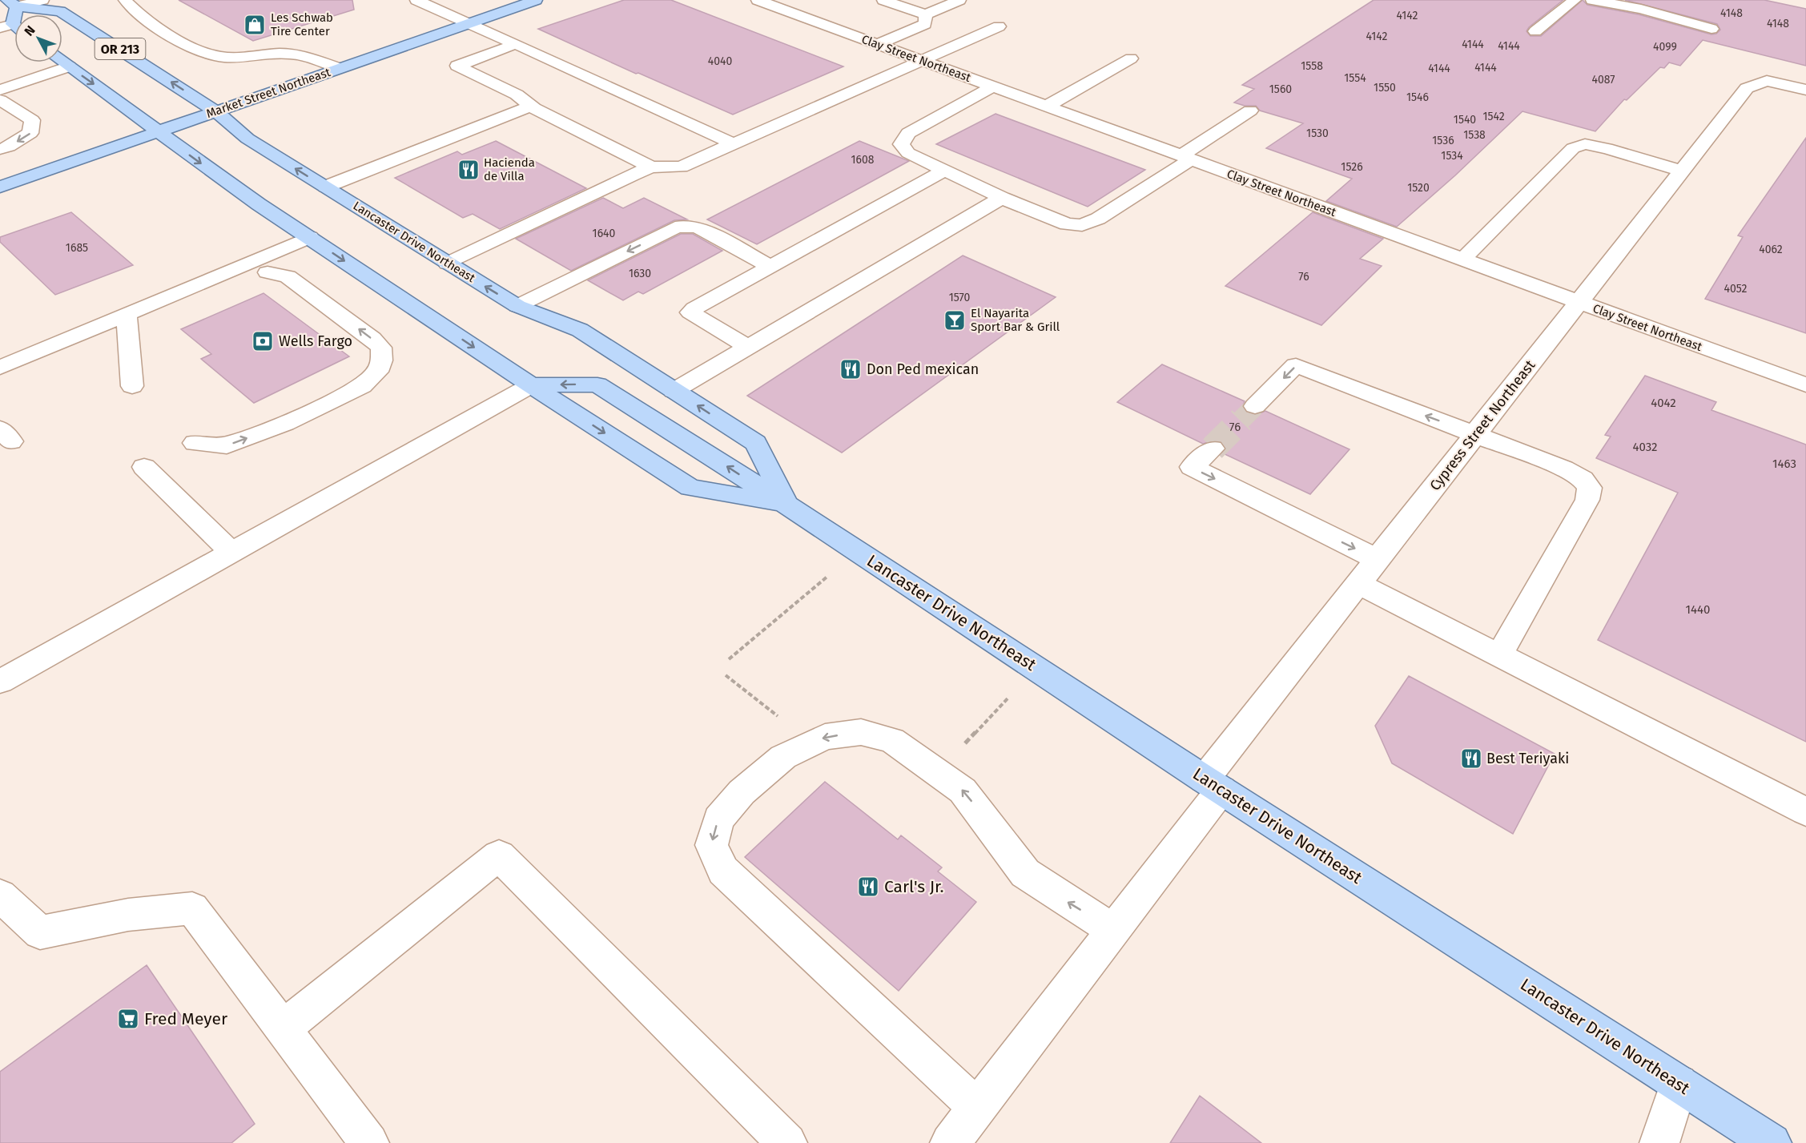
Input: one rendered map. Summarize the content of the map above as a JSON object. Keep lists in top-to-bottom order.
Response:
{
  "streets": {
    "main road": ["OR 213", "Market Street Northeast", "Lancaster Drive Northeast"],
    "street": ["Clay Street Northeast", "Cypress Street Northeast"]
  },
  "crossings": [
    ["Clay Street Northeast", "Cypress Street Northeast"],
    ["Market Street Northeast", "Lancaster Drive Northeast"],
    ["Lancaster Drive Northeast", "Cypress Street Northeast"]
  ],
  "places": {
    "shop": ["Les Schwab Tire Center"],
    "restaurant": [
      "Hacienda de Villa",
      "Don Ped mexican",
      "Best Teriyaki",
      "Carl's Jr."
    ],
    "bar": ["El Nayarita Sport Bar & Grill"],
    "bank": ["Wells Fargo"],
    "supermarket": ["Fred Meyer"]
  },
  "house_numbers": [
    "4148",
    "4142",
    "4148",
    "4142",
    "4144",
    "4144",
    "4099",
    "4040",
    "1558",
    "4144",
    "4144",
    "1554",
    "4087",
    "1550",
    "1560",
    "1546",
    "1542",
    "1540",
    "1530",
    "1538",
    "1536",
    "1534",
    "1608",
    "1526",
    "1520",
    "1640",
    "1685",
    "4062",
    "1630",
    "76",
    "4052",
    "1570",
    "4042",
    "76",
    "4032",
    "1463",
    "1440"
  ],
  "north": "top left"
}
